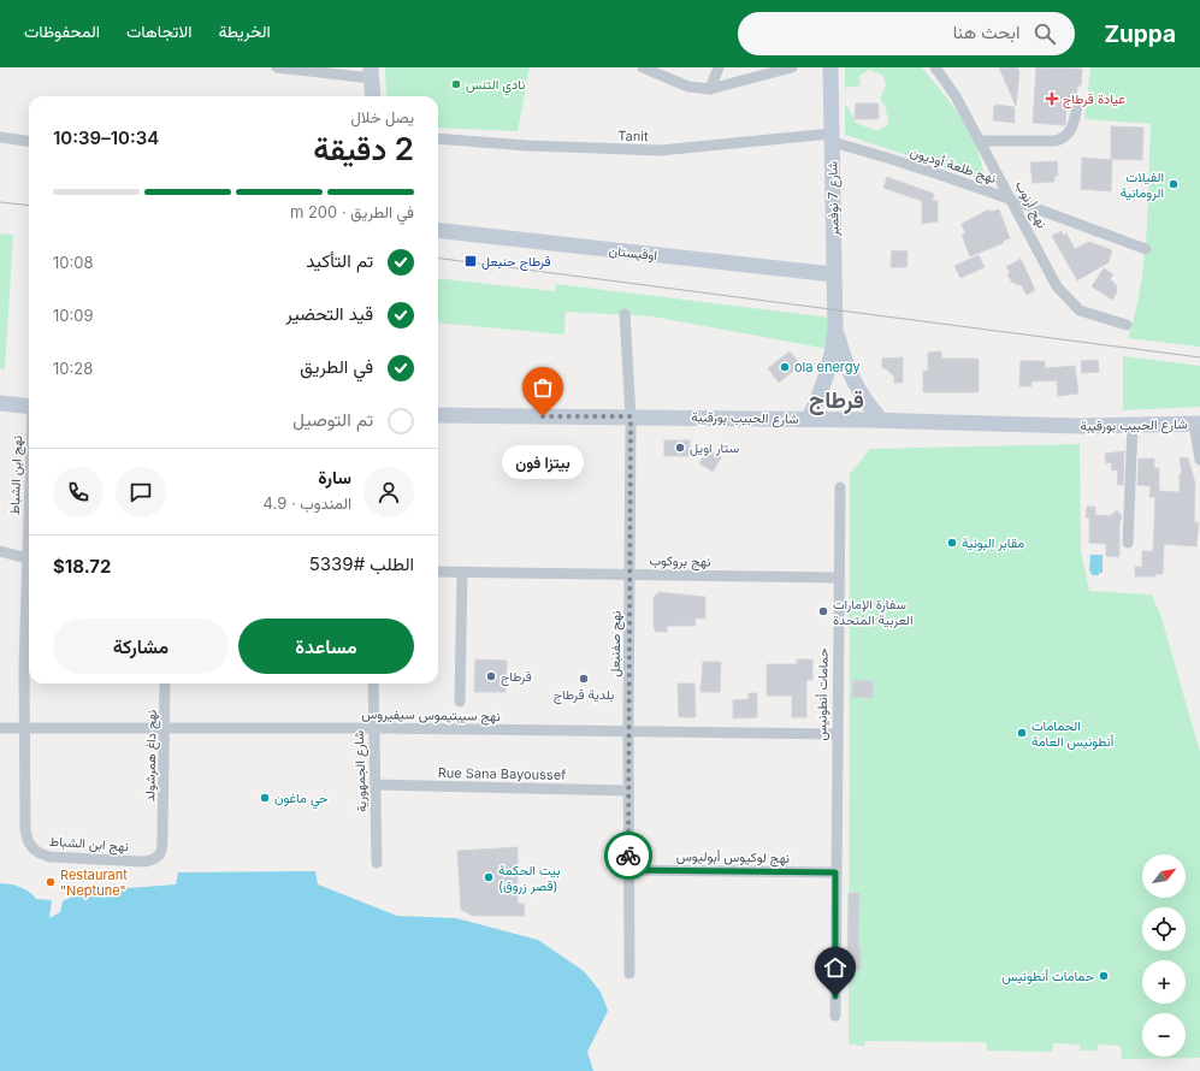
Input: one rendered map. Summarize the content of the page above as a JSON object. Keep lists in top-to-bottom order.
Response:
{
  "streets": {
    "main road": ["شارع 7 نوفمبر", "اوقيستان", "شارع الحبيب بورقيبة"],
    "street": [
      "Tanit",
      "نهج طلعة أوديون",
      "نهج أرنوب",
      "نهج ابن الشباط",
      "نهج بروكوب",
      "نهج صفنبعل",
      "حمامات أنطونيس",
      "نهج سيبتيموس سيفيروس",
      "نهج داغ همرشولد",
      "شارع الجمهورية",
      "Rue Sana Bayoussef",
      "نهج لوكيوس أبوليوس"
    ]
  },
  "crossings": [
    ["Tanit", "نهج طلعة أوديون"],
    ["Tanit", "شارع 7 نوفمبر"],
    ["نهج طلعة أوديون", "شارع 7 نوفمبر"],
    ["نهج طلعة أوديون", "نهج أرنوب"],
    ["شارع 7 نوفمبر", "اوقيستان"],
    ["شارع 7 نوفمبر", "شارع الحبيب بورقيبة"],
    ["شارع الحبيب بورقيبة", "نهج صفنبعل"],
    ["نهج ابن الشباط", "نهج سيبتيموس سيفيروس"],
    ["نهج ابن الشباط", "نهج داغ همرشولد"],
    ["نهج بروكوب", "نهج صفنبعل"],
    ["نهج بروكوب", "حمامات أنطونيس"],
    ["نهج صفنبعل", "نهج سيبتيموس سيفيروس"],
    ["نهج صفنبعل", "Rue Sana Bayoussef"],
    ["نهج صفنبعل", "نهج لوكيوس أبوليوس"],
    ["حمامات أنطونيس", "نهج سيبتيموس سيفيروس"],
    ["حمامات أنطونيس", "نهج لوكيوس أبوليوس"],
    ["نهج سيبتيموس سيفيروس", "نهج داغ همرشولد"],
    ["نهج سيبتيموس سيفيروس", "شارع الجمهورية"],
    ["شارع الجمهورية", "Rue Sana Bayoussef"]
  ],
  "districts": ["قرطاج"],
  "places": {
    "other": [
      "نادي التنس",
      "الفيلات الرومانية",
      "ola energy",
      "بيتزا فون",
      "ستار اويل",
      "مقابر البونية",
      "سفارة الإمارات العربية المتحدة",
      "قرطاج",
      "بلدية قرطاج",
      "الحمامات أنطونيس العامة",
      "حي ماغون",
      "بيت الحكمة (قصر زروق)",
      "Restaurant \"Neptune\"",
      "حمامات أنطونيس"
    ],
    "health": ["عيادة قرطاج"],
    "transit": ["قرطاج حنبعل"]
  },
  "north": "top right",
  "page": {
    "header": "Zuppa",
    "search": "ابحث هنا",
    "nav": ["الخريطة", "الاتجاهات", "المحفوظات"],
    "heading": ["2 دقيقة", "يصل خلال", "10:34–10:39"],
    "panel": [
      "سارة",
      "المندوب · 4.9",
      "الطلب #5339",
      "$18.72"
    ],
    "bar": "في الطريق · 200 m",
    "list": [
      ["تم التأكيد", "10:08"],
      ["قيد التحضير", "10:09"],
      ["في الطريق", "10:28"],
      "تم التوصيل"
    ],
    "bubble": "بيتزا فون",
    "buttons": ["مساعدة", "مشاركة"],
    "map_buttons": ["+", "−"]
  }
}
